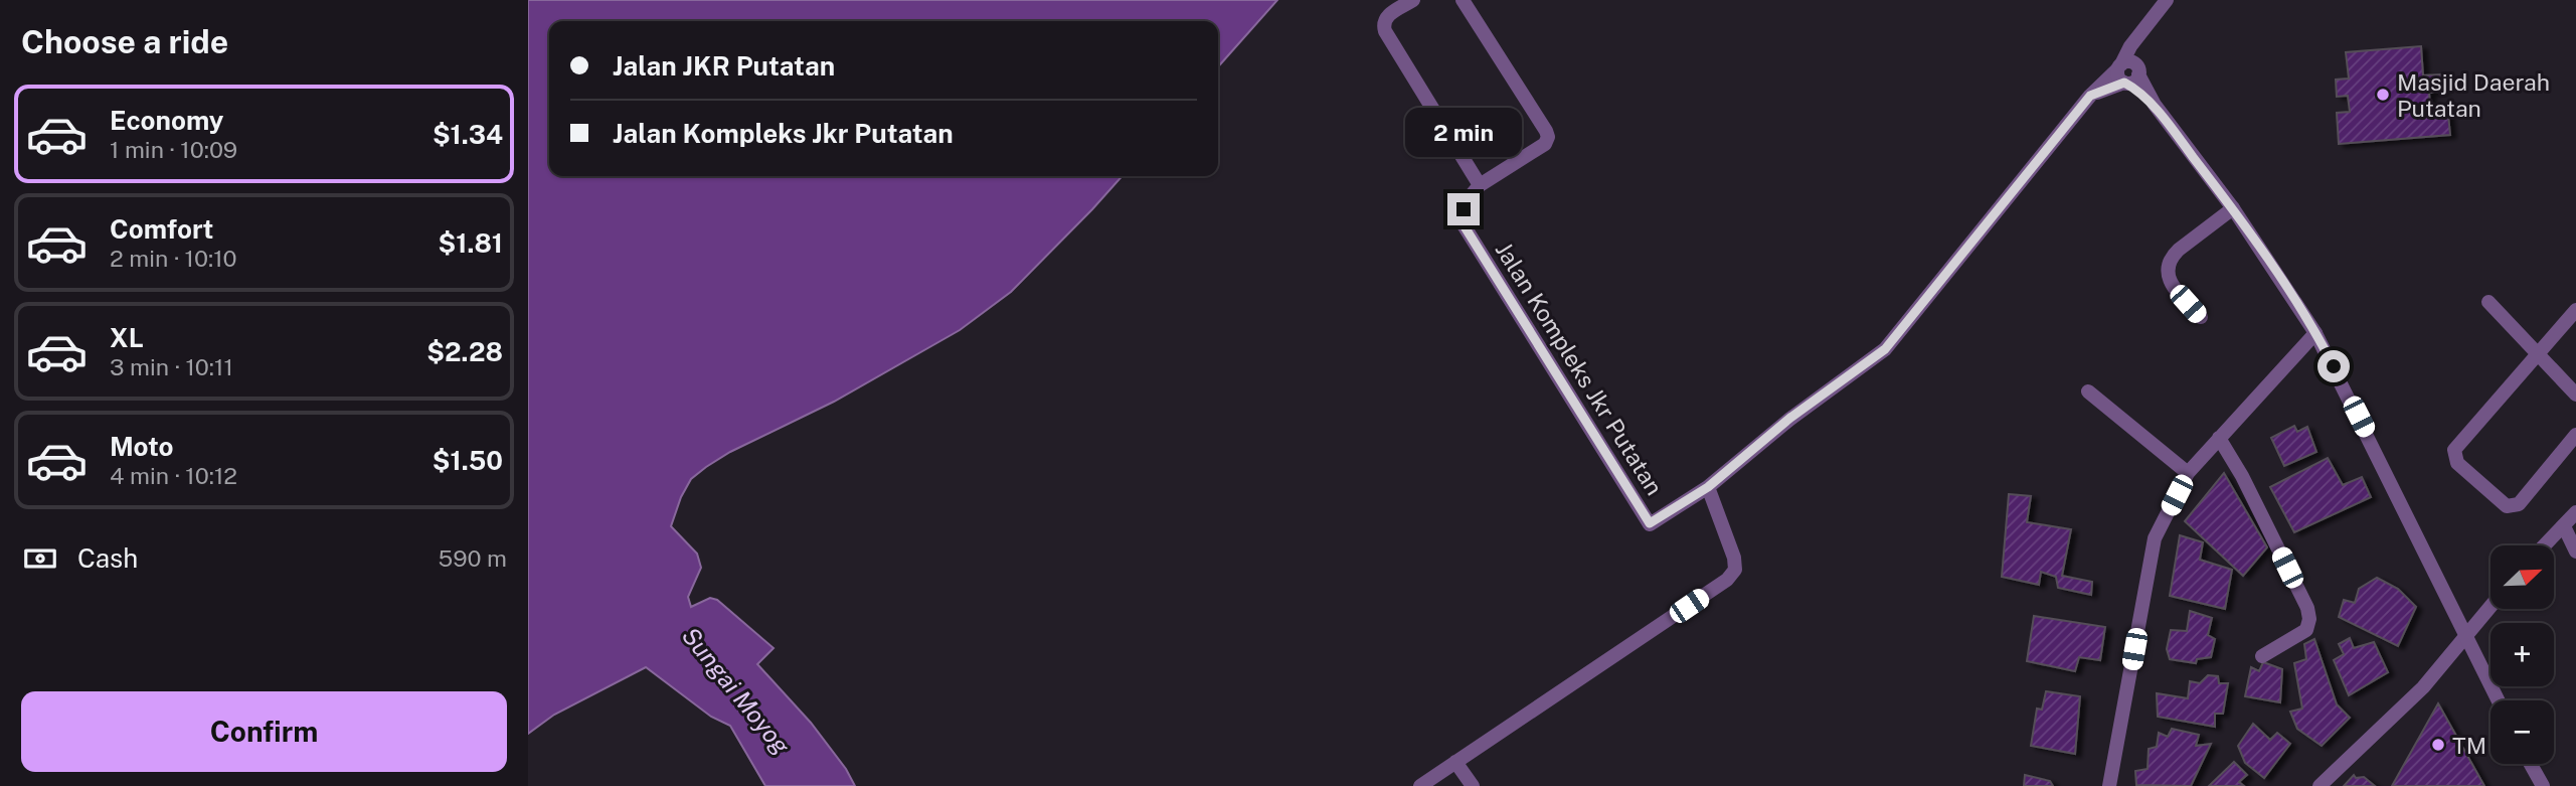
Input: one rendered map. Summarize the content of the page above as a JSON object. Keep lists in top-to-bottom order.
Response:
{
  "streets": {
    "street": ["Jalan Kompleks Jkr Putatan"]
  },
  "water": ["Sungai Moyog"],
  "places": ["Masjid Daerah Putatan", "TM"],
  "north": "top right",
  "page": {
    "heading": "Choose a ride",
    "banner": ["Jalan JKR Putatan", "Jalan Kompleks Jkr Putatan"],
    "list": [
      {
        "name": "Economy",
        "note": "1 min · 10:09",
        "value": "$1.34"
      },
      {
        "name": "Comfort",
        "note": "2 min · 10:10",
        "value": "$1.81"
      },
      {
        "name": "XL",
        "note": "3 min · 10:11",
        "value": "$2.28"
      },
      {
        "name": "Moto",
        "note": "4 min · 10:12",
        "value": "$1.50"
      }
    ],
    "bubble": "2 min",
    "pay": ["Cash", "590 m"],
    "map_buttons": ["+", "−"],
    "buttons": "Confirm"
  }
}
